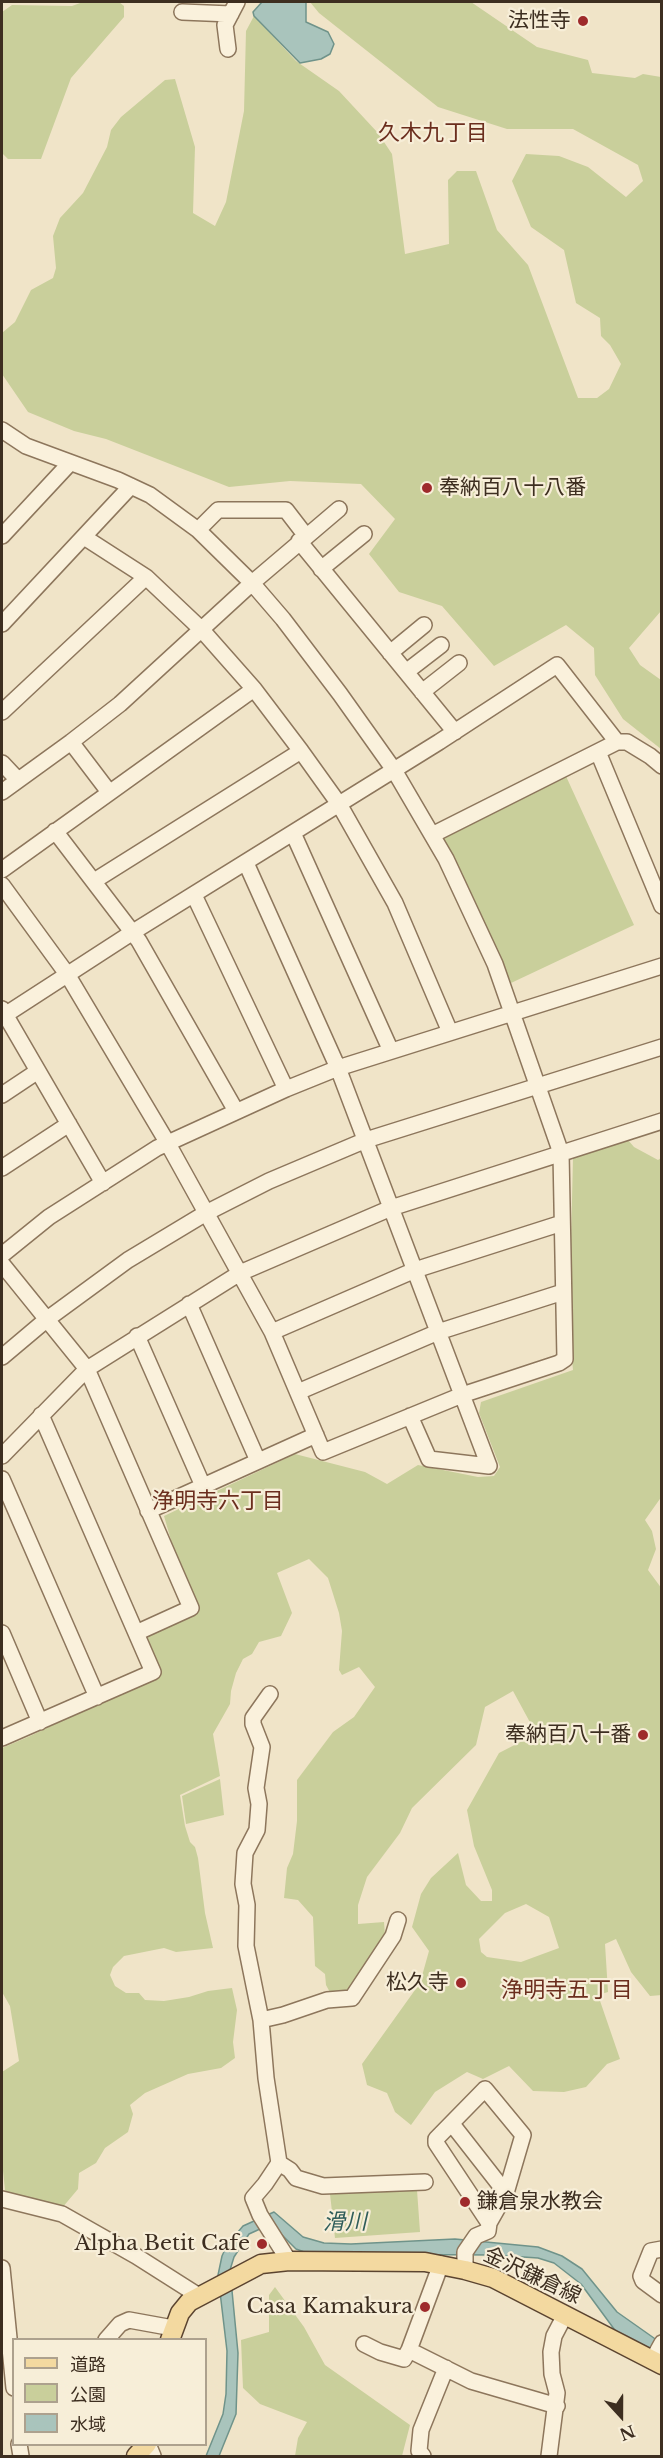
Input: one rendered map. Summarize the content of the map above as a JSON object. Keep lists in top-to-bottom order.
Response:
{
  "streets": {
    "main road": ["金沢鎌倉線"]
  },
  "districts": ["久木九丁目", "浄明寺六丁目", "浄明寺五丁目"],
  "water": ["滑川"],
  "places": [
    "法性寺",
    "奉納百八十八番",
    "奉納百八十番",
    "松久寺",
    "鎌倉泉水教会",
    "Alpha Betit Cafe",
    "Casa Kamakura"
  ],
  "legend": ["道路", "公園", "水域"],
  "north": "bottom"
}
